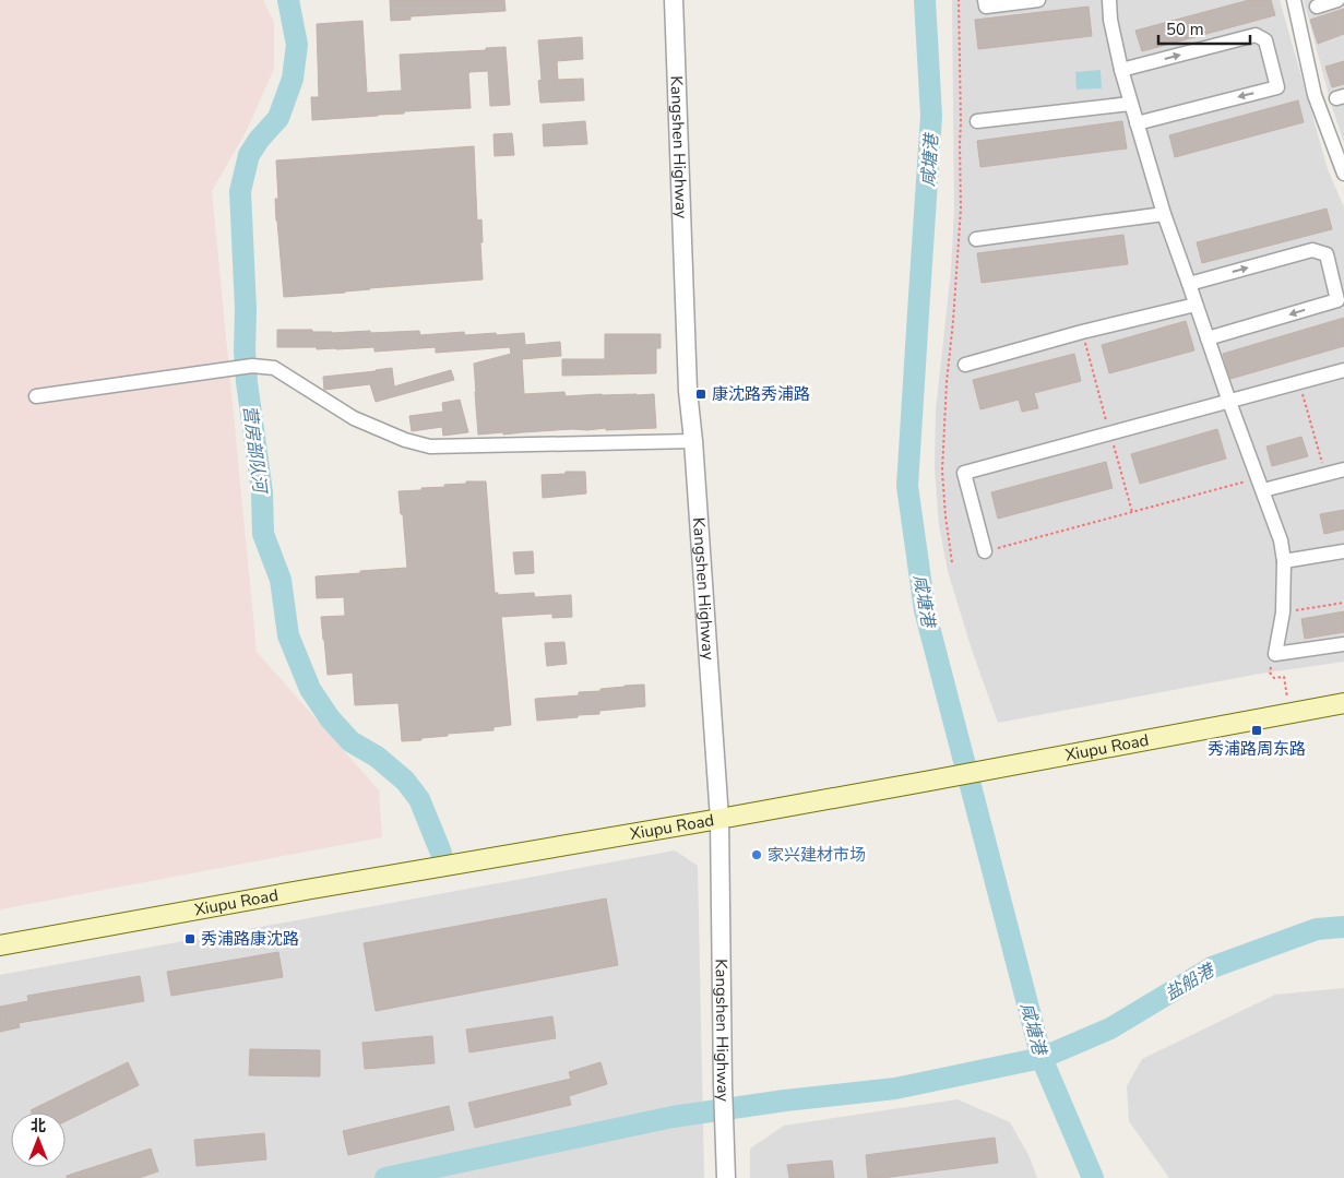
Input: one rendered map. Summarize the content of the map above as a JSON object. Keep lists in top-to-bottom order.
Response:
{
  "streets": {
    "main road": ["Xiupu Road"],
    "street": ["Kangshen Highway"]
  },
  "crossings": [
    ["Kangshen Highway", "Xiupu Road"]
  ],
  "water": ["咸塘港", "营房部队河", "盐船港"],
  "places": {
    "transit": ["康沈路秀浦路", "秀浦路周东路", "秀浦路康沈路"],
    "other": ["家兴建材市场"]
  },
  "scale_bar": "50 m",
  "north": "top"
}
